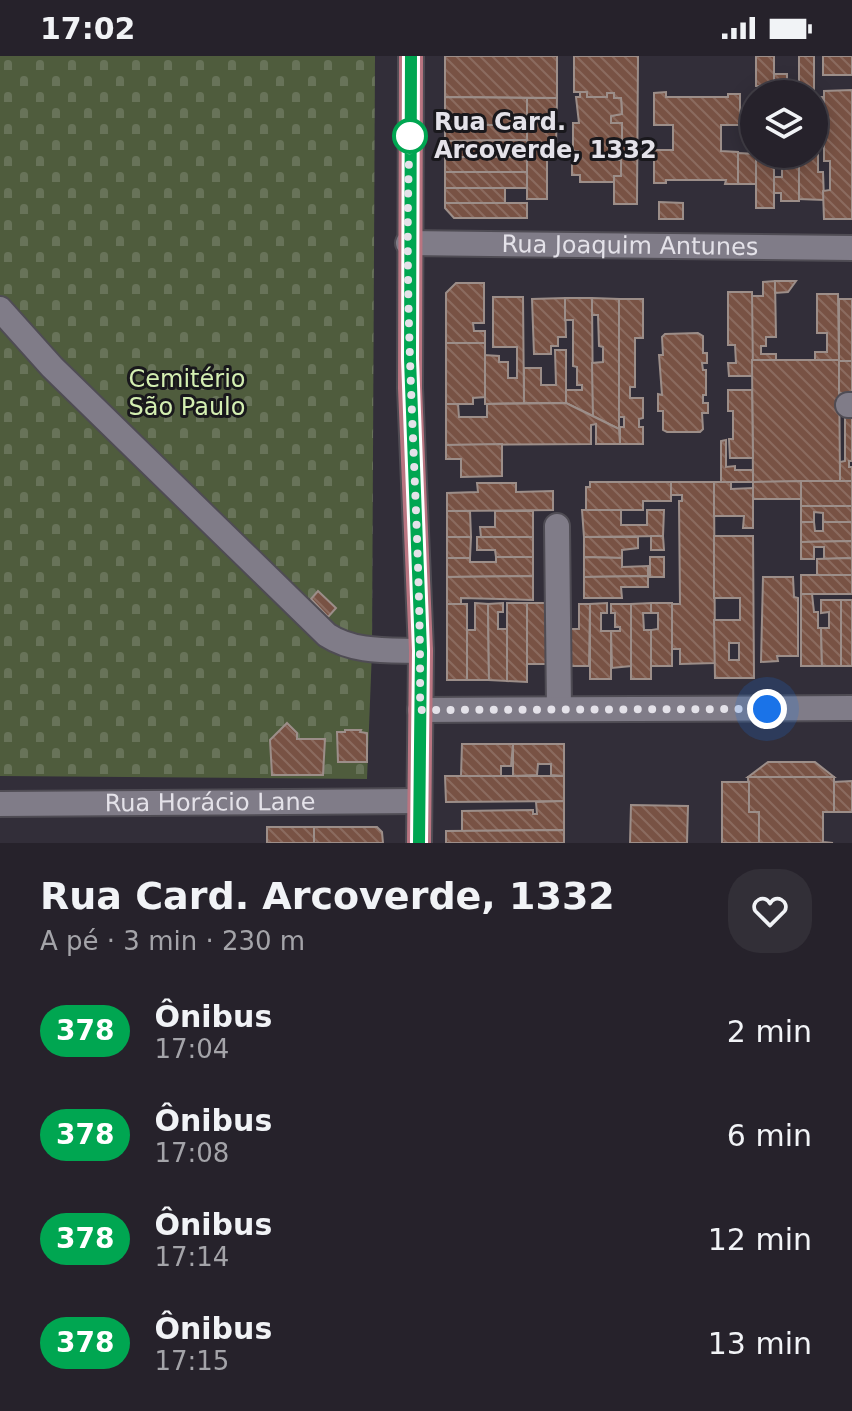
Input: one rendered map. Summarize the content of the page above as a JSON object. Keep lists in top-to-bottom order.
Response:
{
  "streets": {
    "street": ["Rua Joaquim Antunes", "Rua Horácio Lane"]
  },
  "parks": ["Cemitério São Paulo"],
  "places": ["Rua Card. Arcoverde, 1332"],
  "lines": ["bus line 378"],
  "page": {
    "status": "17:02",
    "heading": ["Rua Card. Arcoverde, 1332", "A pé · 3 min · 230 m"],
    "list": [
      {
        "mark": "378",
        "name": "Ônibus",
        "note": "17:04",
        "value": "2 min"
      },
      {
        "mark": "378",
        "name": "Ônibus",
        "note": "17:08",
        "value": "6 min"
      },
      {
        "mark": "378",
        "name": "Ônibus",
        "note": "17:14",
        "value": "12 min"
      },
      {
        "mark": "378",
        "name": "Ônibus",
        "note": "17:15",
        "value": "13 min"
      }
    ]
  }
}
